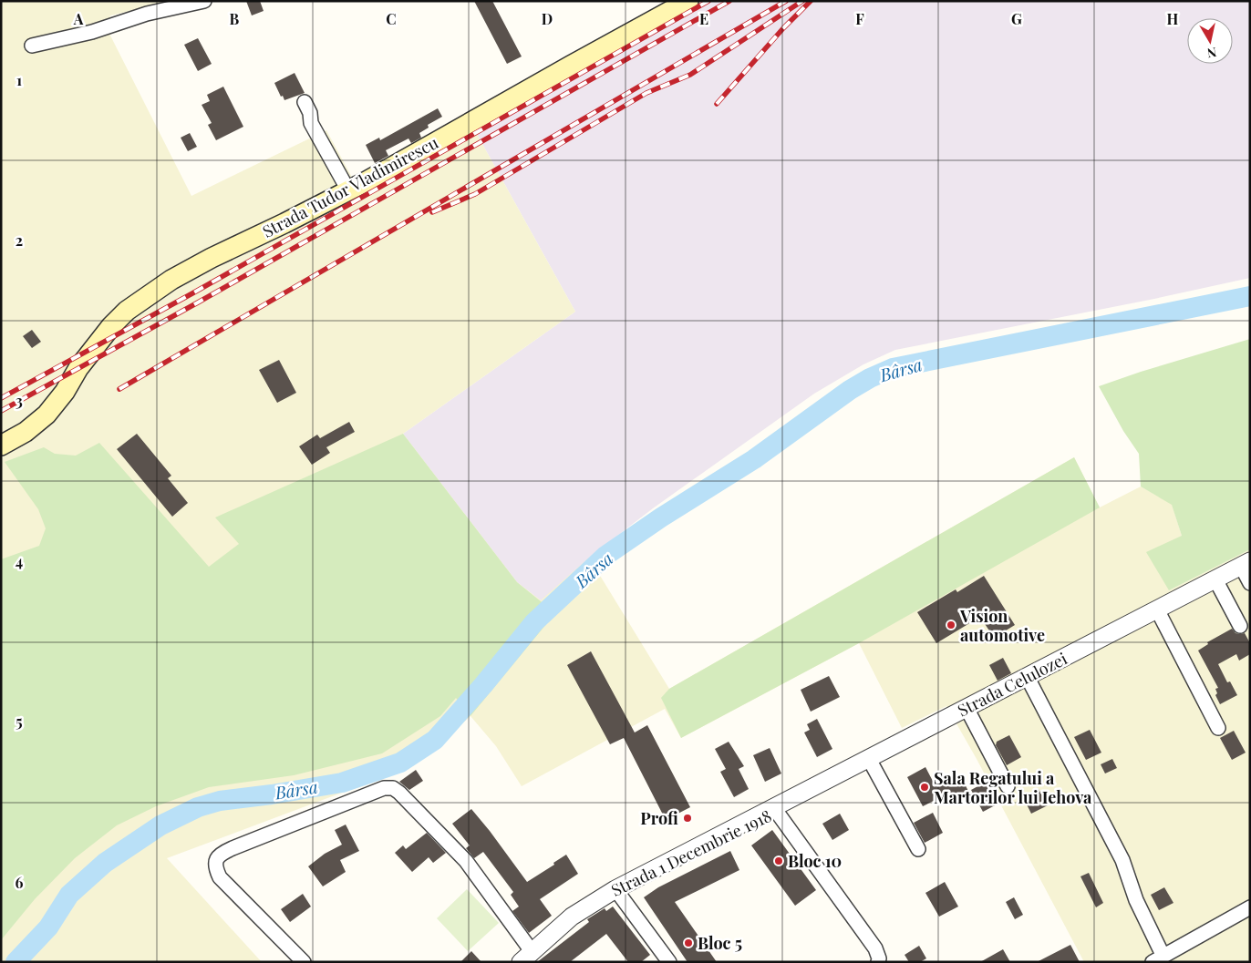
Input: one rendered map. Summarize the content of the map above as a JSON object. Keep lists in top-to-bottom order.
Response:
{
  "streets": {
    "main road": ["Strada Tudor Vladimirescu"],
    "street": ["Strada Celulozei", "Strada 1 Decembrie 1918"]
  },
  "crossings": [
    ["Strada Celulozei", "Strada 1 Decembrie 1918"]
  ],
  "water": ["Bârsa"],
  "places": [
    "Vision automotive",
    "Sala Regatului a Martorilor lui Iehova",
    "Profi",
    "Bloc 10",
    "Bloc 5"
  ],
  "north": "bottom",
  "grid": {
    "columns": [
      "A",
      "B",
      "C",
      "D",
      "E",
      "F",
      "G",
      "H"
    ],
    "rows": [
      "1",
      "2",
      "3",
      "4",
      "5",
      "6"
    ]
  }
}
